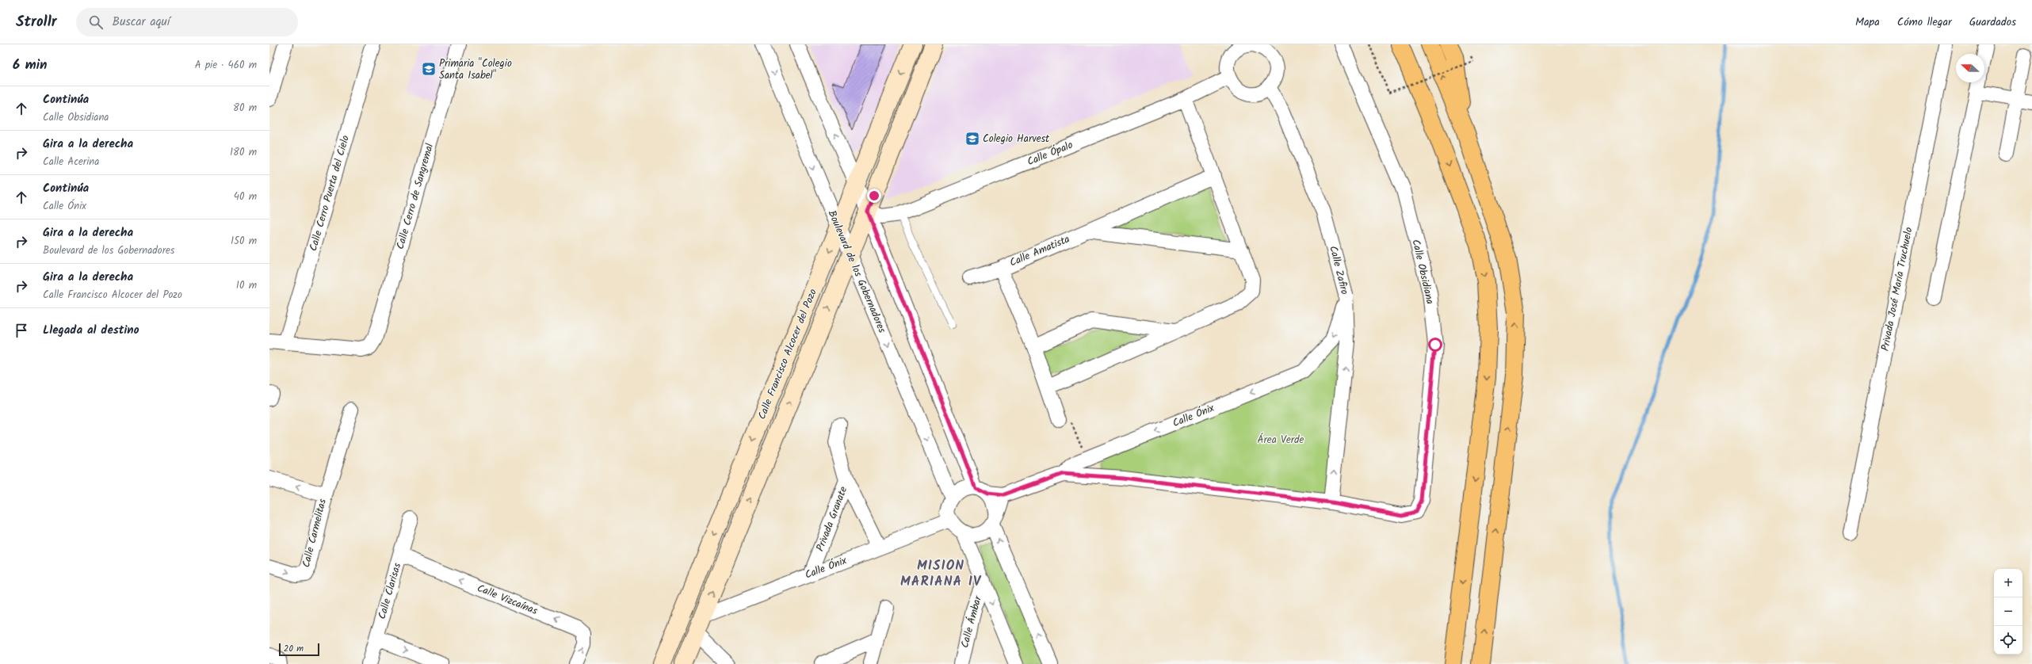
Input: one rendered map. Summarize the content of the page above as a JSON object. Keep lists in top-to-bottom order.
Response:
{
  "streets": {
    "street": [
      "Calle Ópalo",
      "Calle Cerro Puerta del Cielo",
      "Calle Cerro de Sangremal",
      "Calle Amatista",
      "Calle Zafiro",
      "Boulevard de los Gobernadores",
      "Calle Obsidiana",
      "Privada José María Truchuelo",
      "Calle Francisco Alcocer del Pozo",
      "Calle Ónix",
      "Privada Granate",
      "Calle Carmelitas",
      "Calle Clarisas",
      "Calle Vizcaínas",
      "Calle Ámbar"
    ]
  },
  "crossings": [
    ["Calle Ópalo", "Calle Zafiro"],
    ["Calle Ópalo", "Calle Francisco Alcocer del Pozo"],
    ["Calle Cerro Puerta del Cielo", "Calle Cerro de Sangremal"],
    ["Calle Zafiro", "Calle Obsidiana"],
    ["Calle Zafiro", "Calle Ónix"],
    ["Boulevard de los Gobernadores", "Calle Francisco Alcocer del Pozo"],
    ["Boulevard de los Gobernadores", "Calle Ónix"],
    ["Calle Francisco Alcocer del Pozo", "Calle Ónix"],
    ["Calle Ónix", "Privada Granate"],
    ["Calle Clarisas", "Calle Vizcaínas"]
  ],
  "one_way": ["Calle Zafiro"],
  "districts": ["MISION MARIANA IV"],
  "parks": ["Área Verde"],
  "places": {
    "school or university": ["Primaria \"Colegio Santa Isabel\"", "Colegio Harvest"]
  },
  "scale_bar": "20 m",
  "north": "left",
  "page": {
    "header": "Strollr",
    "search": "Buscar aquí",
    "nav": ["Mapa", "Cómo llegar", "Guardados"],
    "heading": ["6 min", "A pie · 460 m"],
    "list": [
      ["Continúa", "Calle Obsidiana", "80 m"],
      ["Gira a la derecha", "Calle Acerina", "180 m"],
      ["Continúa", "Calle Ónix", "40 m"],
      ["Gira a la derecha", "Boulevard de los Gobernadores", "150 m"],
      ["Gira a la derecha", "Calle Francisco Alcocer del Pozo", "10 m"],
      "Llegada al destino"
    ],
    "map_buttons": ["+", "−"],
    "scale": "20 m"
  }
}
